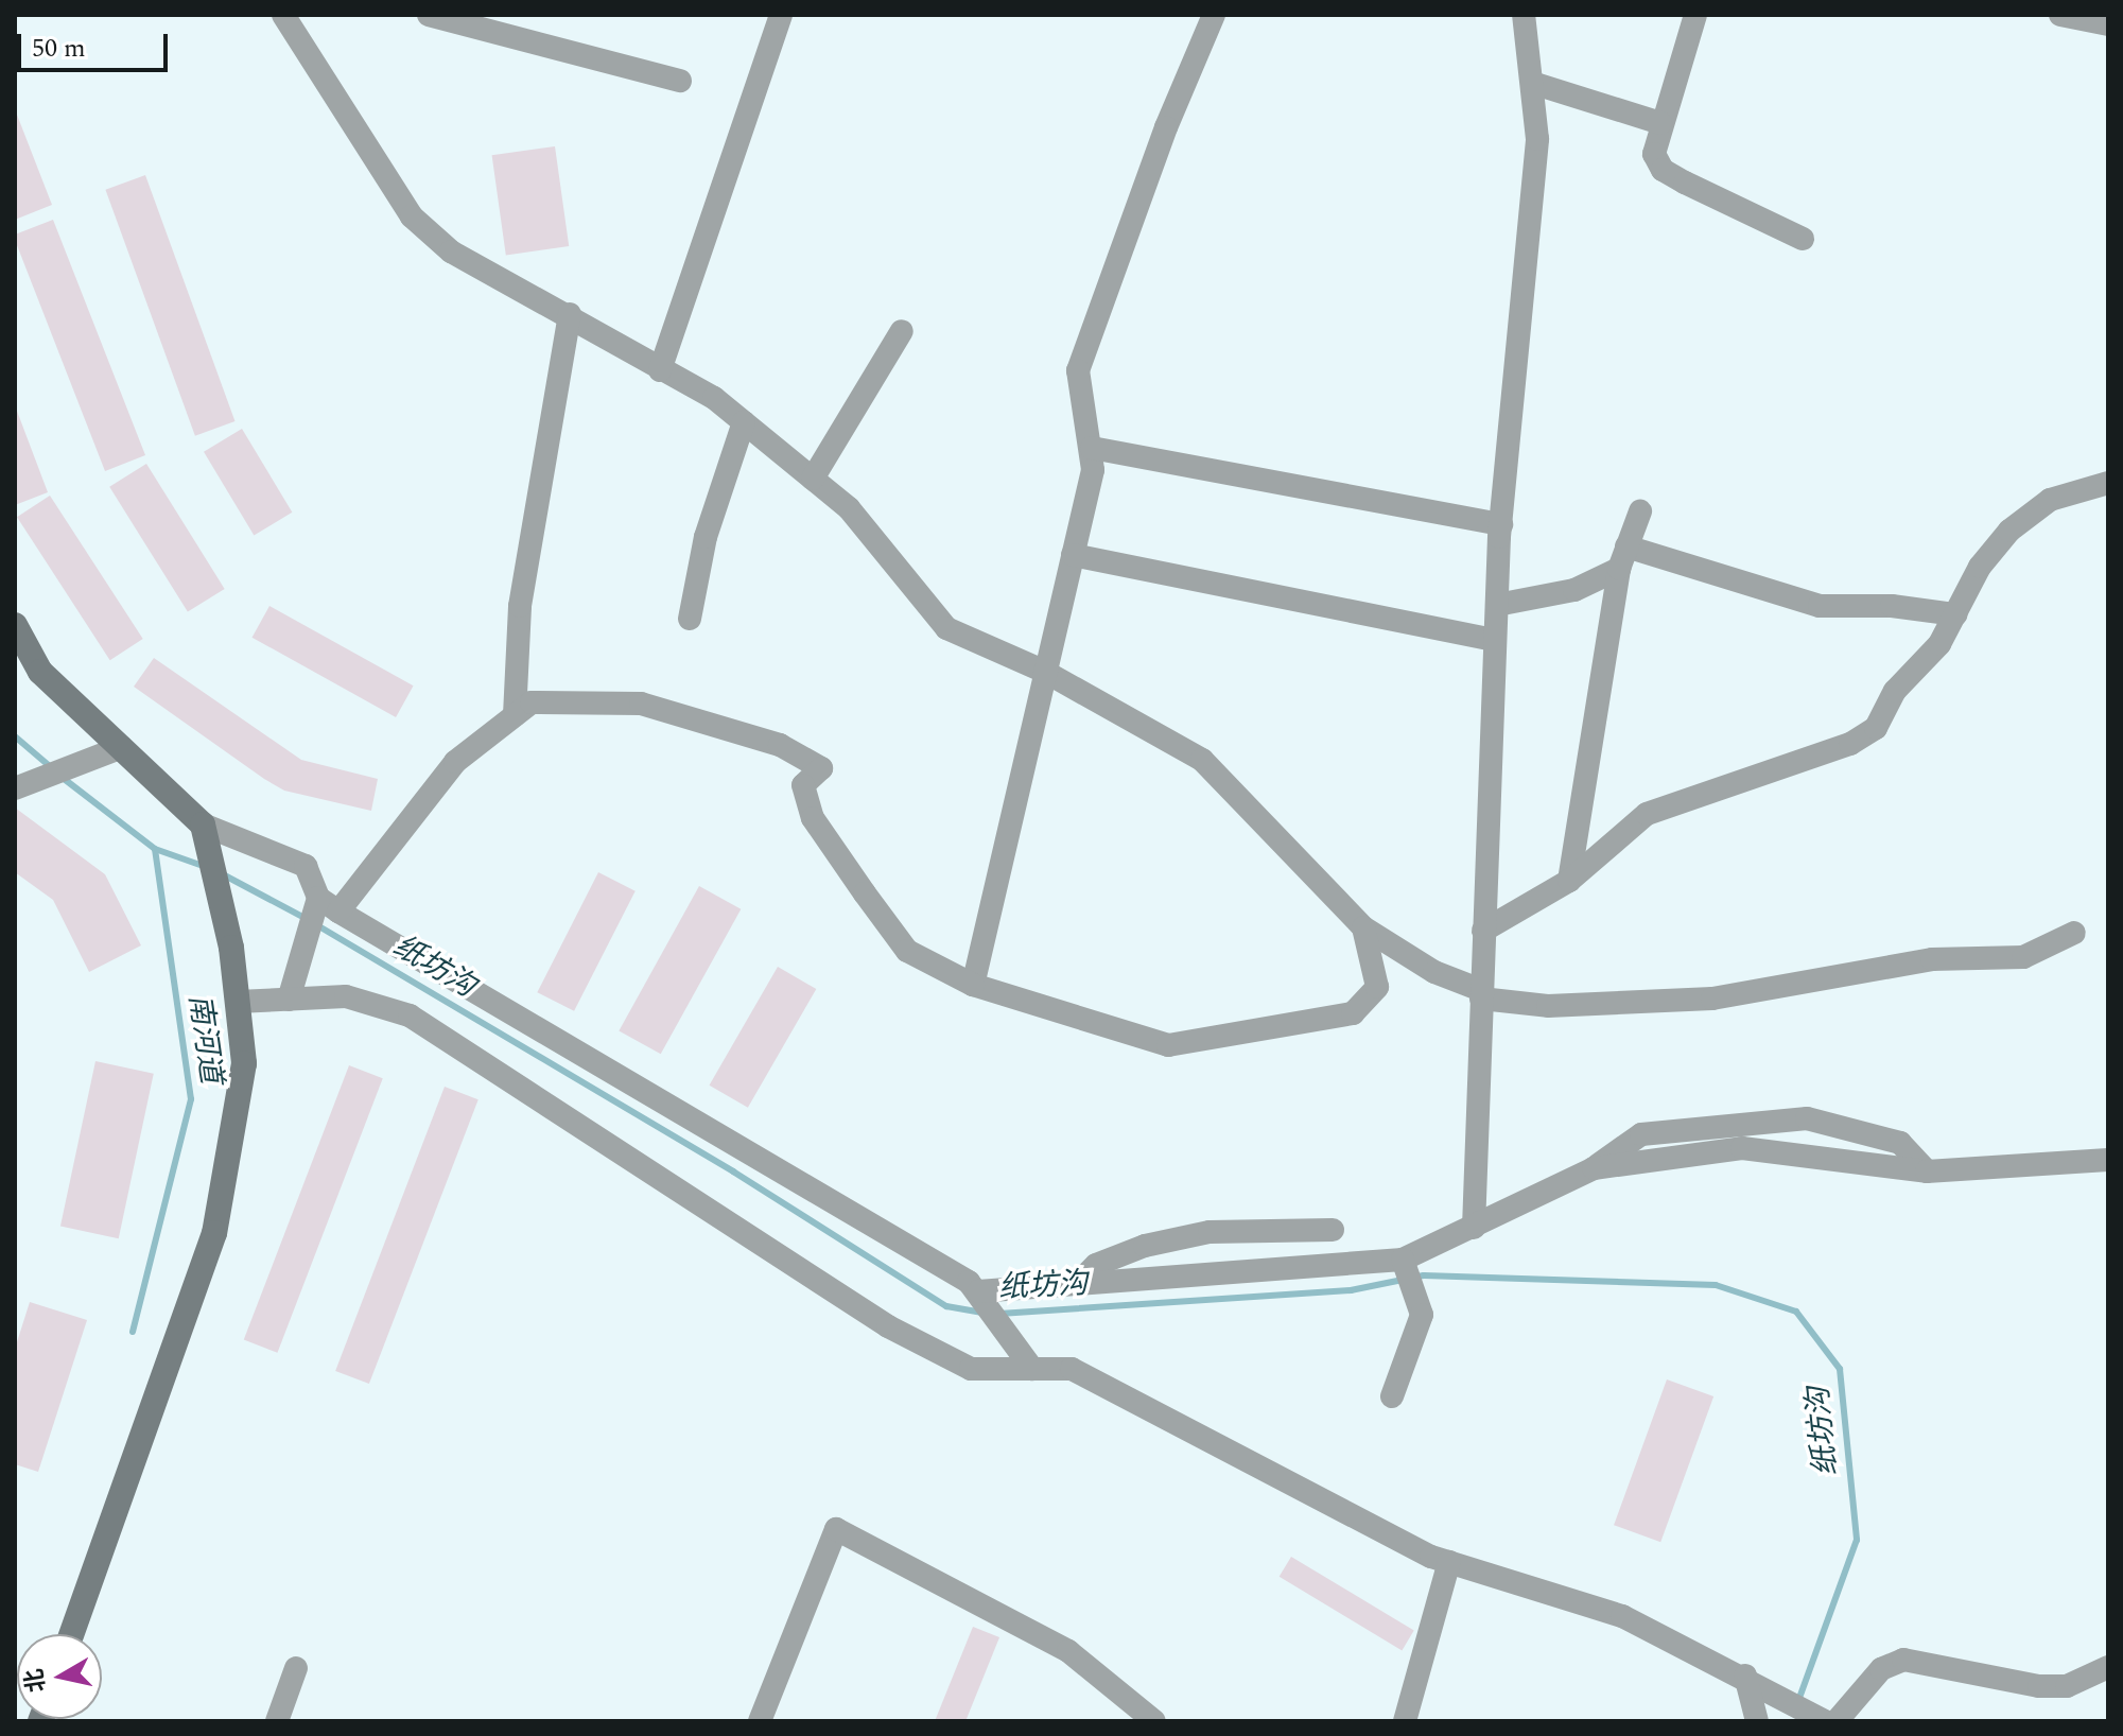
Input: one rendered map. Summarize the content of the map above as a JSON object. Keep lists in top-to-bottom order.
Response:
{
  "water": ["纸坊沟", "南河道"],
  "scale_bar": "50 m",
  "north": "left"
}
